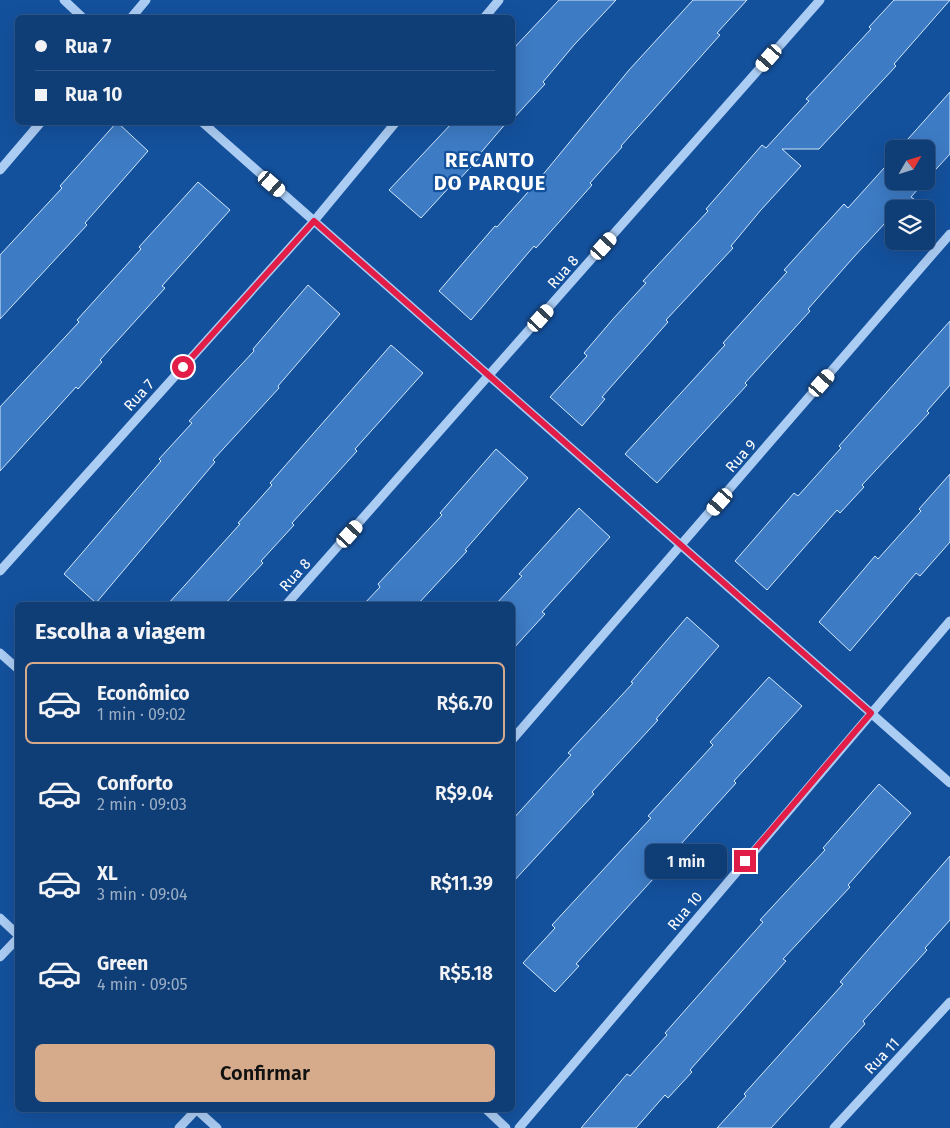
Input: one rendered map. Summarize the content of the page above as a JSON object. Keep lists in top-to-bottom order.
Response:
{
  "streets": {
    "street": [
      "Rua 8",
      "Rua 7",
      "Rua 9",
      "Rua 10",
      "Rua 11"
    ]
  },
  "districts": ["RECANTO DO PARQUE"],
  "north": "top right",
  "page": {
    "banner": ["Rua 7", "Rua 10"],
    "heading": "Escolha a viagem",
    "list": [
      {
        "name": "Econômico",
        "note": "1 min · 09:02",
        "value": "R$6.70"
      },
      {
        "name": "Conforto",
        "note": "2 min · 09:03",
        "value": "R$9.04"
      },
      {
        "name": "XL",
        "note": "3 min · 09:04",
        "value": "R$11.39"
      },
      {
        "name": "Green",
        "note": "4 min · 09:05",
        "value": "R$5.18"
      }
    ],
    "bubble": "1 min",
    "buttons": "Confirmar"
  }
}
